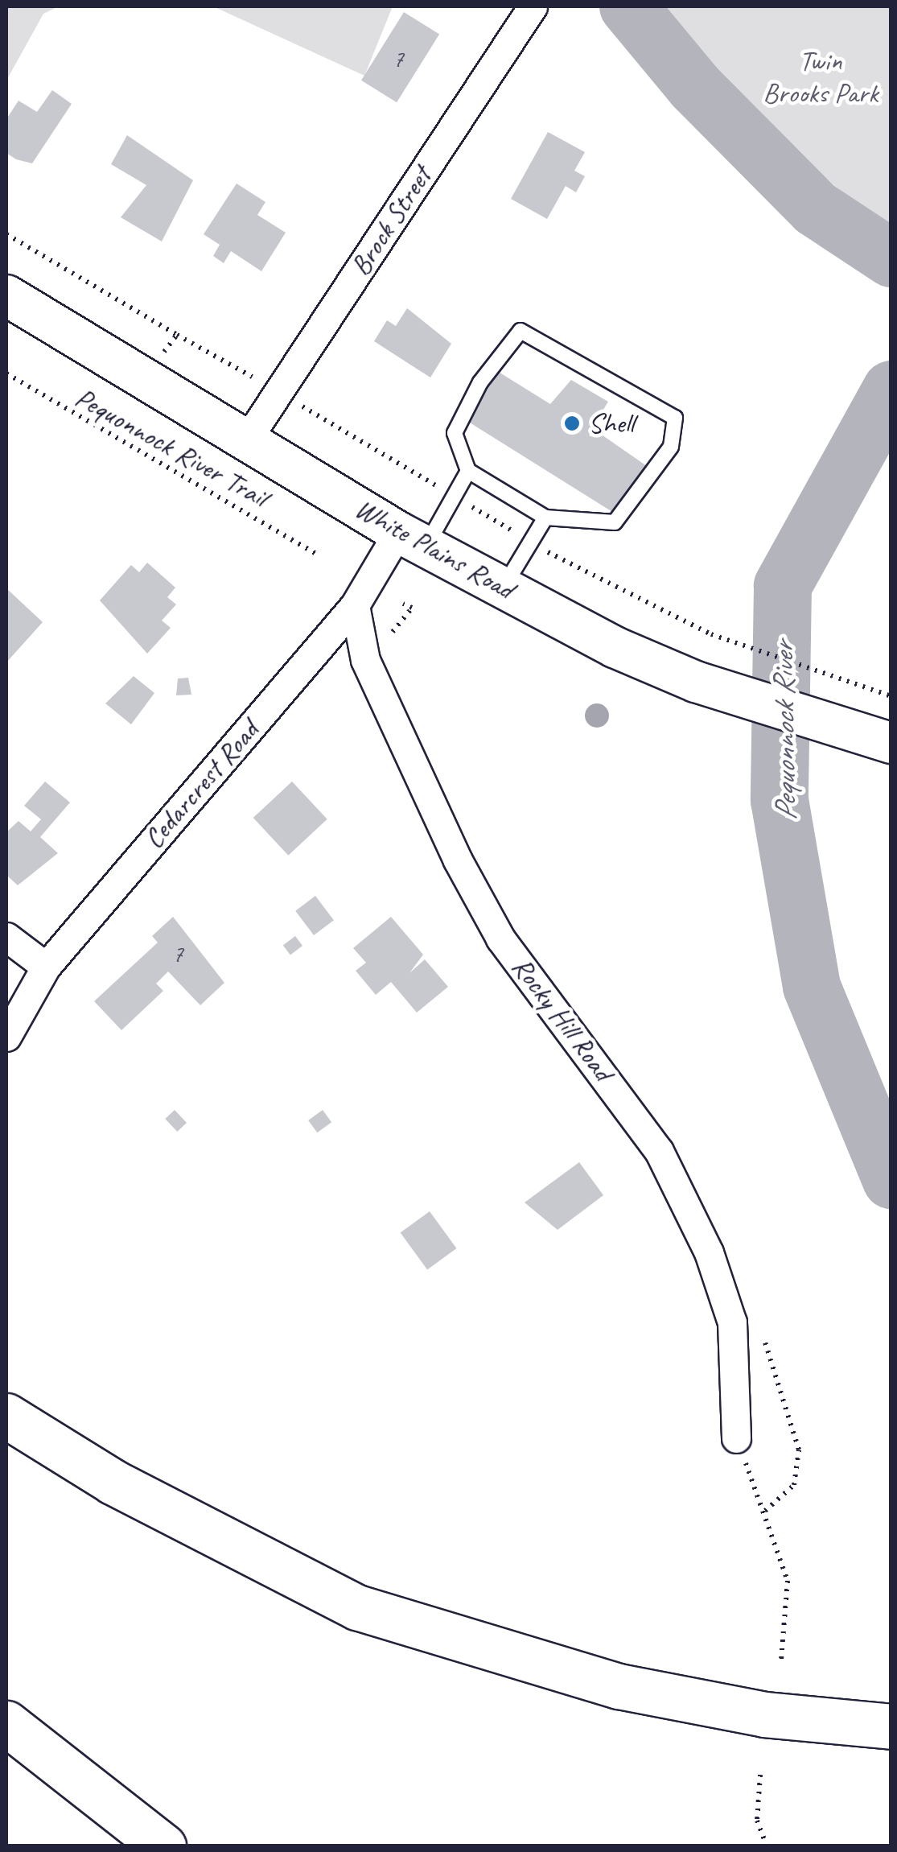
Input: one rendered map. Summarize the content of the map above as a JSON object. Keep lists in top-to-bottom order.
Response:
{
  "streets": {
    "main road": ["White Plains Road"],
    "street": ["Brock Street", "Cedarcrest Road", "Rocky Hill Road"],
    "path": ["Pequonnock River Trail"]
  },
  "crossings": [
    ["Brock Street", "White Plains Road"],
    ["White Plains Road", "Cedarcrest Road"],
    ["Cedarcrest Road", "Rocky Hill Road"]
  ],
  "water": ["Pequonnock River"],
  "parks": ["Twin Brooks Park"],
  "places": ["Shell"],
  "house_numbers": ["7", "7"]
}
